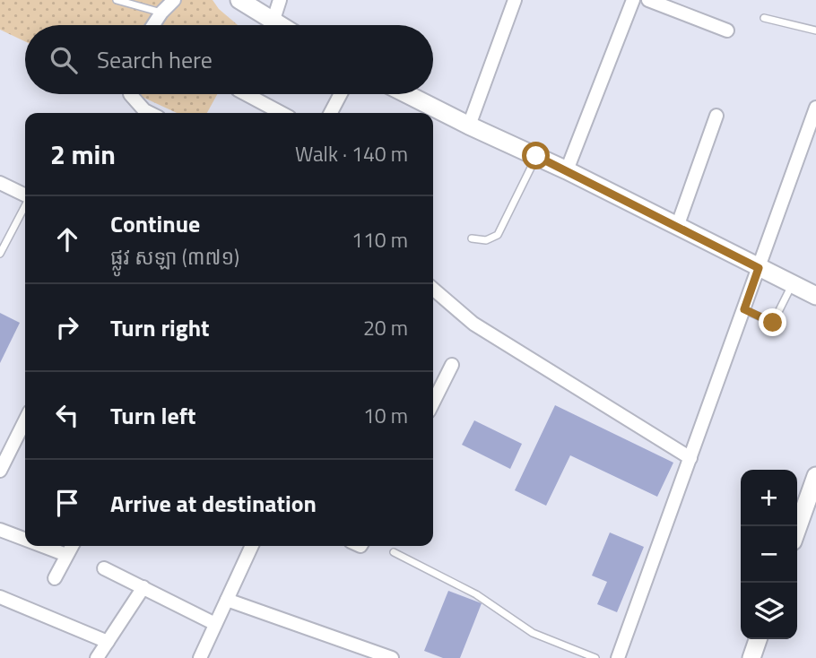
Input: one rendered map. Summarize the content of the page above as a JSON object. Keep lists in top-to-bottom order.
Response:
{
  "page": {
    "search": "Search here",
    "heading": ["2 min", "Walk · 140 m"],
    "list": [
      ["Continue", "ផ្លូវ សឡា (៣៧១)", "110 m"],
      ["Turn right", "20 m"],
      ["Turn left", "10 m"],
      "Arrive at destination"
    ],
    "map_buttons": ["+", "−"]
  }
}
